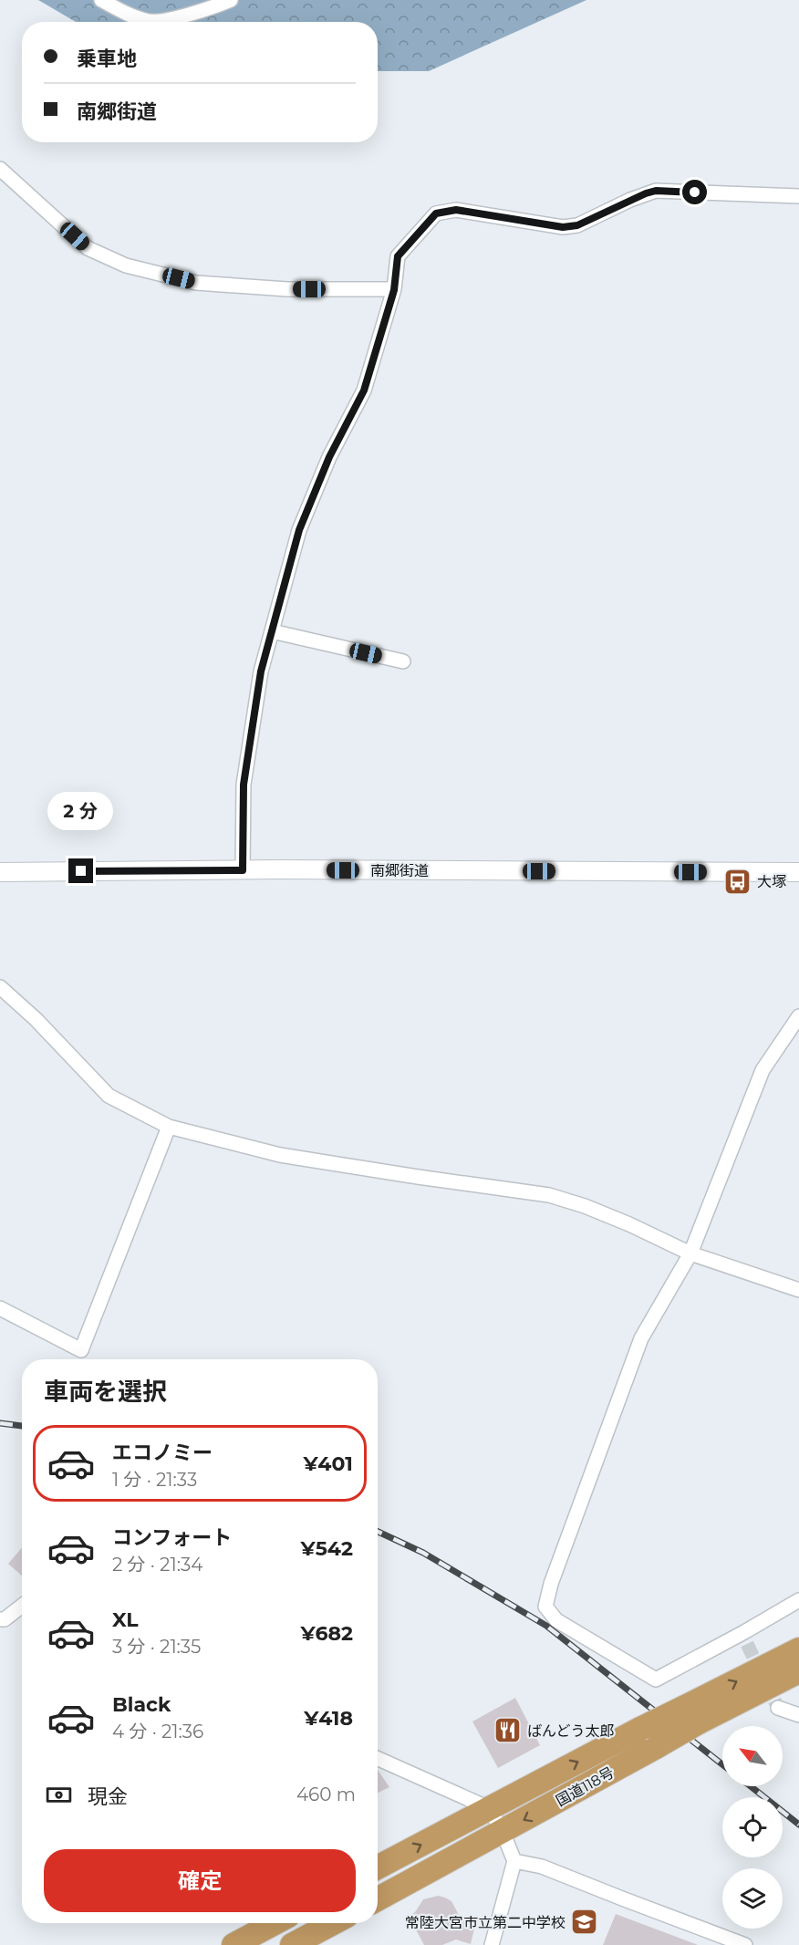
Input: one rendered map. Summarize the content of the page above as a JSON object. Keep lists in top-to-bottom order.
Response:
{
  "streets": {
    "highway": ["国道118号"],
    "street": ["南郷街道"]
  },
  "places": {
    "bus stop": ["大塚"],
    "restaurant": ["ばんどう太郎"],
    "school or university": ["常陸大宮市立第二中学校"]
  },
  "north": "top left",
  "page": {
    "banner": ["乗車地", "南郷街道"],
    "bubble": "2 分",
    "heading": "車両を選択",
    "list": [
      {
        "name": "エコノミー",
        "note": "1 分 · 21:33",
        "value": "¥401"
      },
      {
        "name": "コンフォート",
        "note": "2 分 · 21:34",
        "value": "¥542"
      },
      {
        "name": "XL",
        "note": "3 分 · 21:35",
        "value": "¥682"
      },
      {
        "name": "Black",
        "note": "4 分 · 21:36",
        "value": "¥418"
      }
    ],
    "pay": ["現金", "460 m"],
    "buttons": "確定"
  }
}
